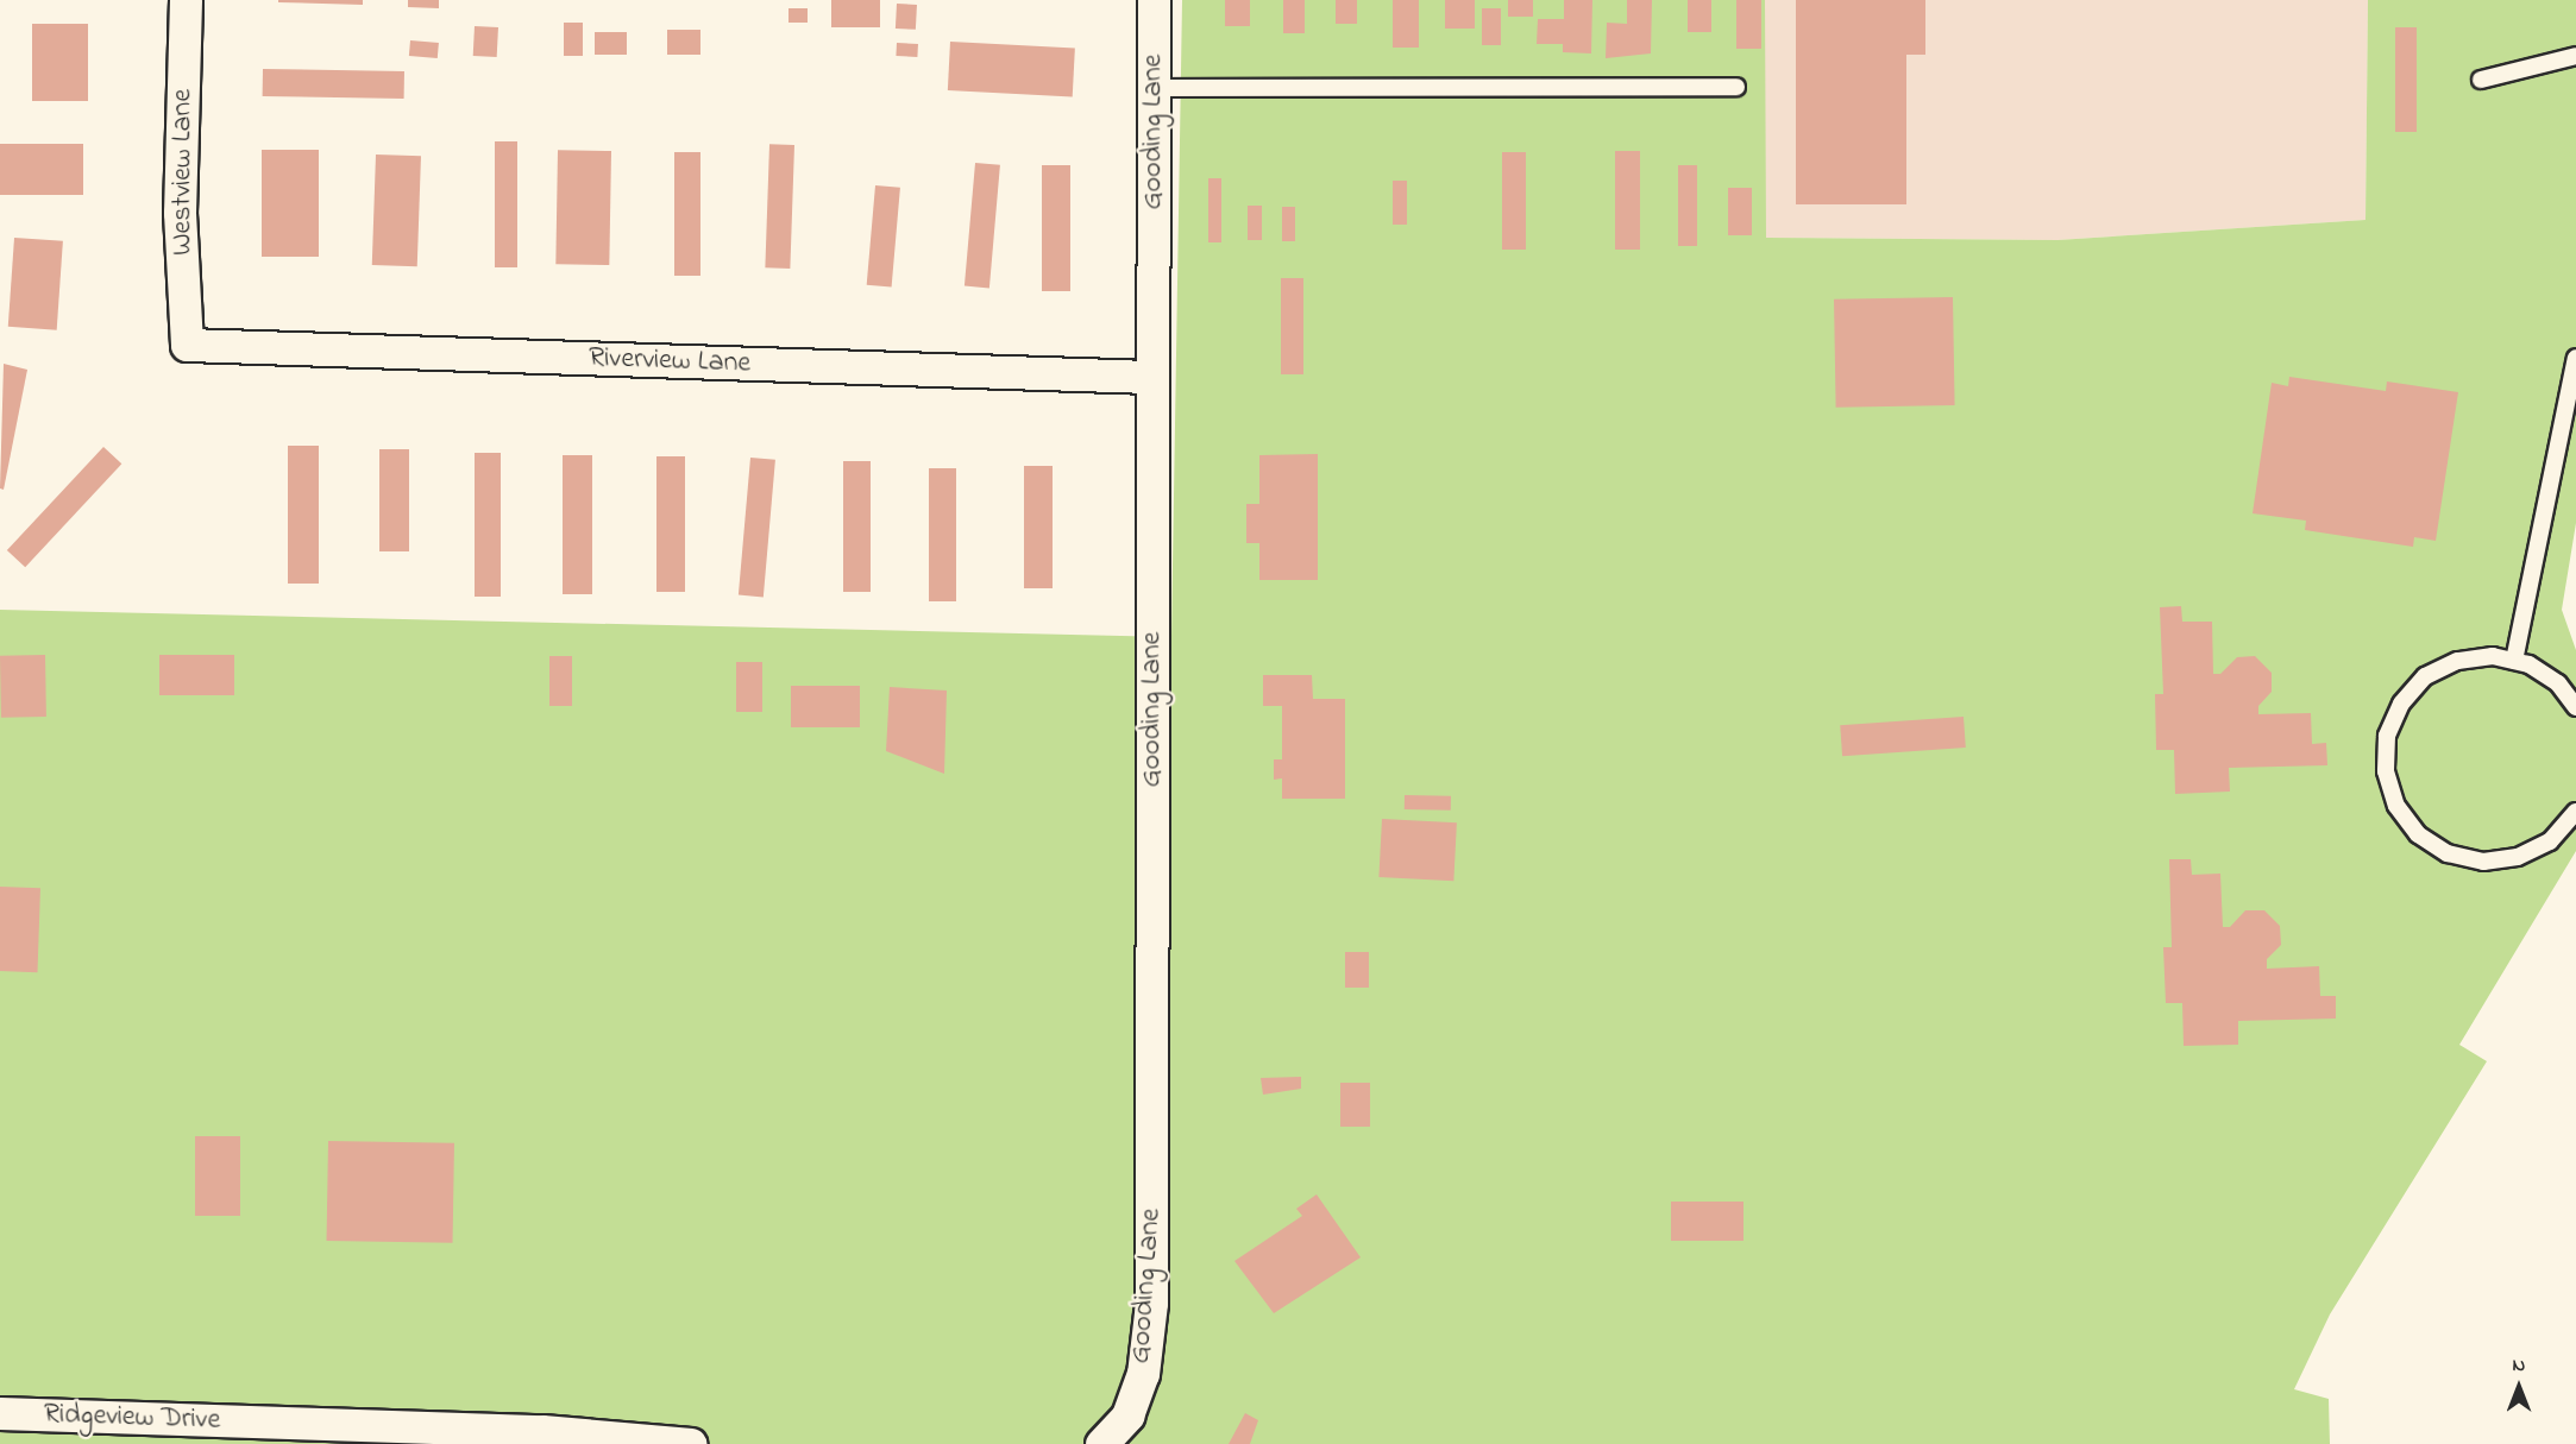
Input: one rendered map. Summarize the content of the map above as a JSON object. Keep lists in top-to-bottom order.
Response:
{
  "streets": {
    "street": [
      "Gooding Lane",
      "Westview Lane",
      "Riverview Lane",
      "Ridgeview Drive"
    ]
  },
  "crossings": [
    ["Gooding Lane", "Riverview Lane"],
    ["Westview Lane", "Riverview Lane"]
  ],
  "north": "top"
}
